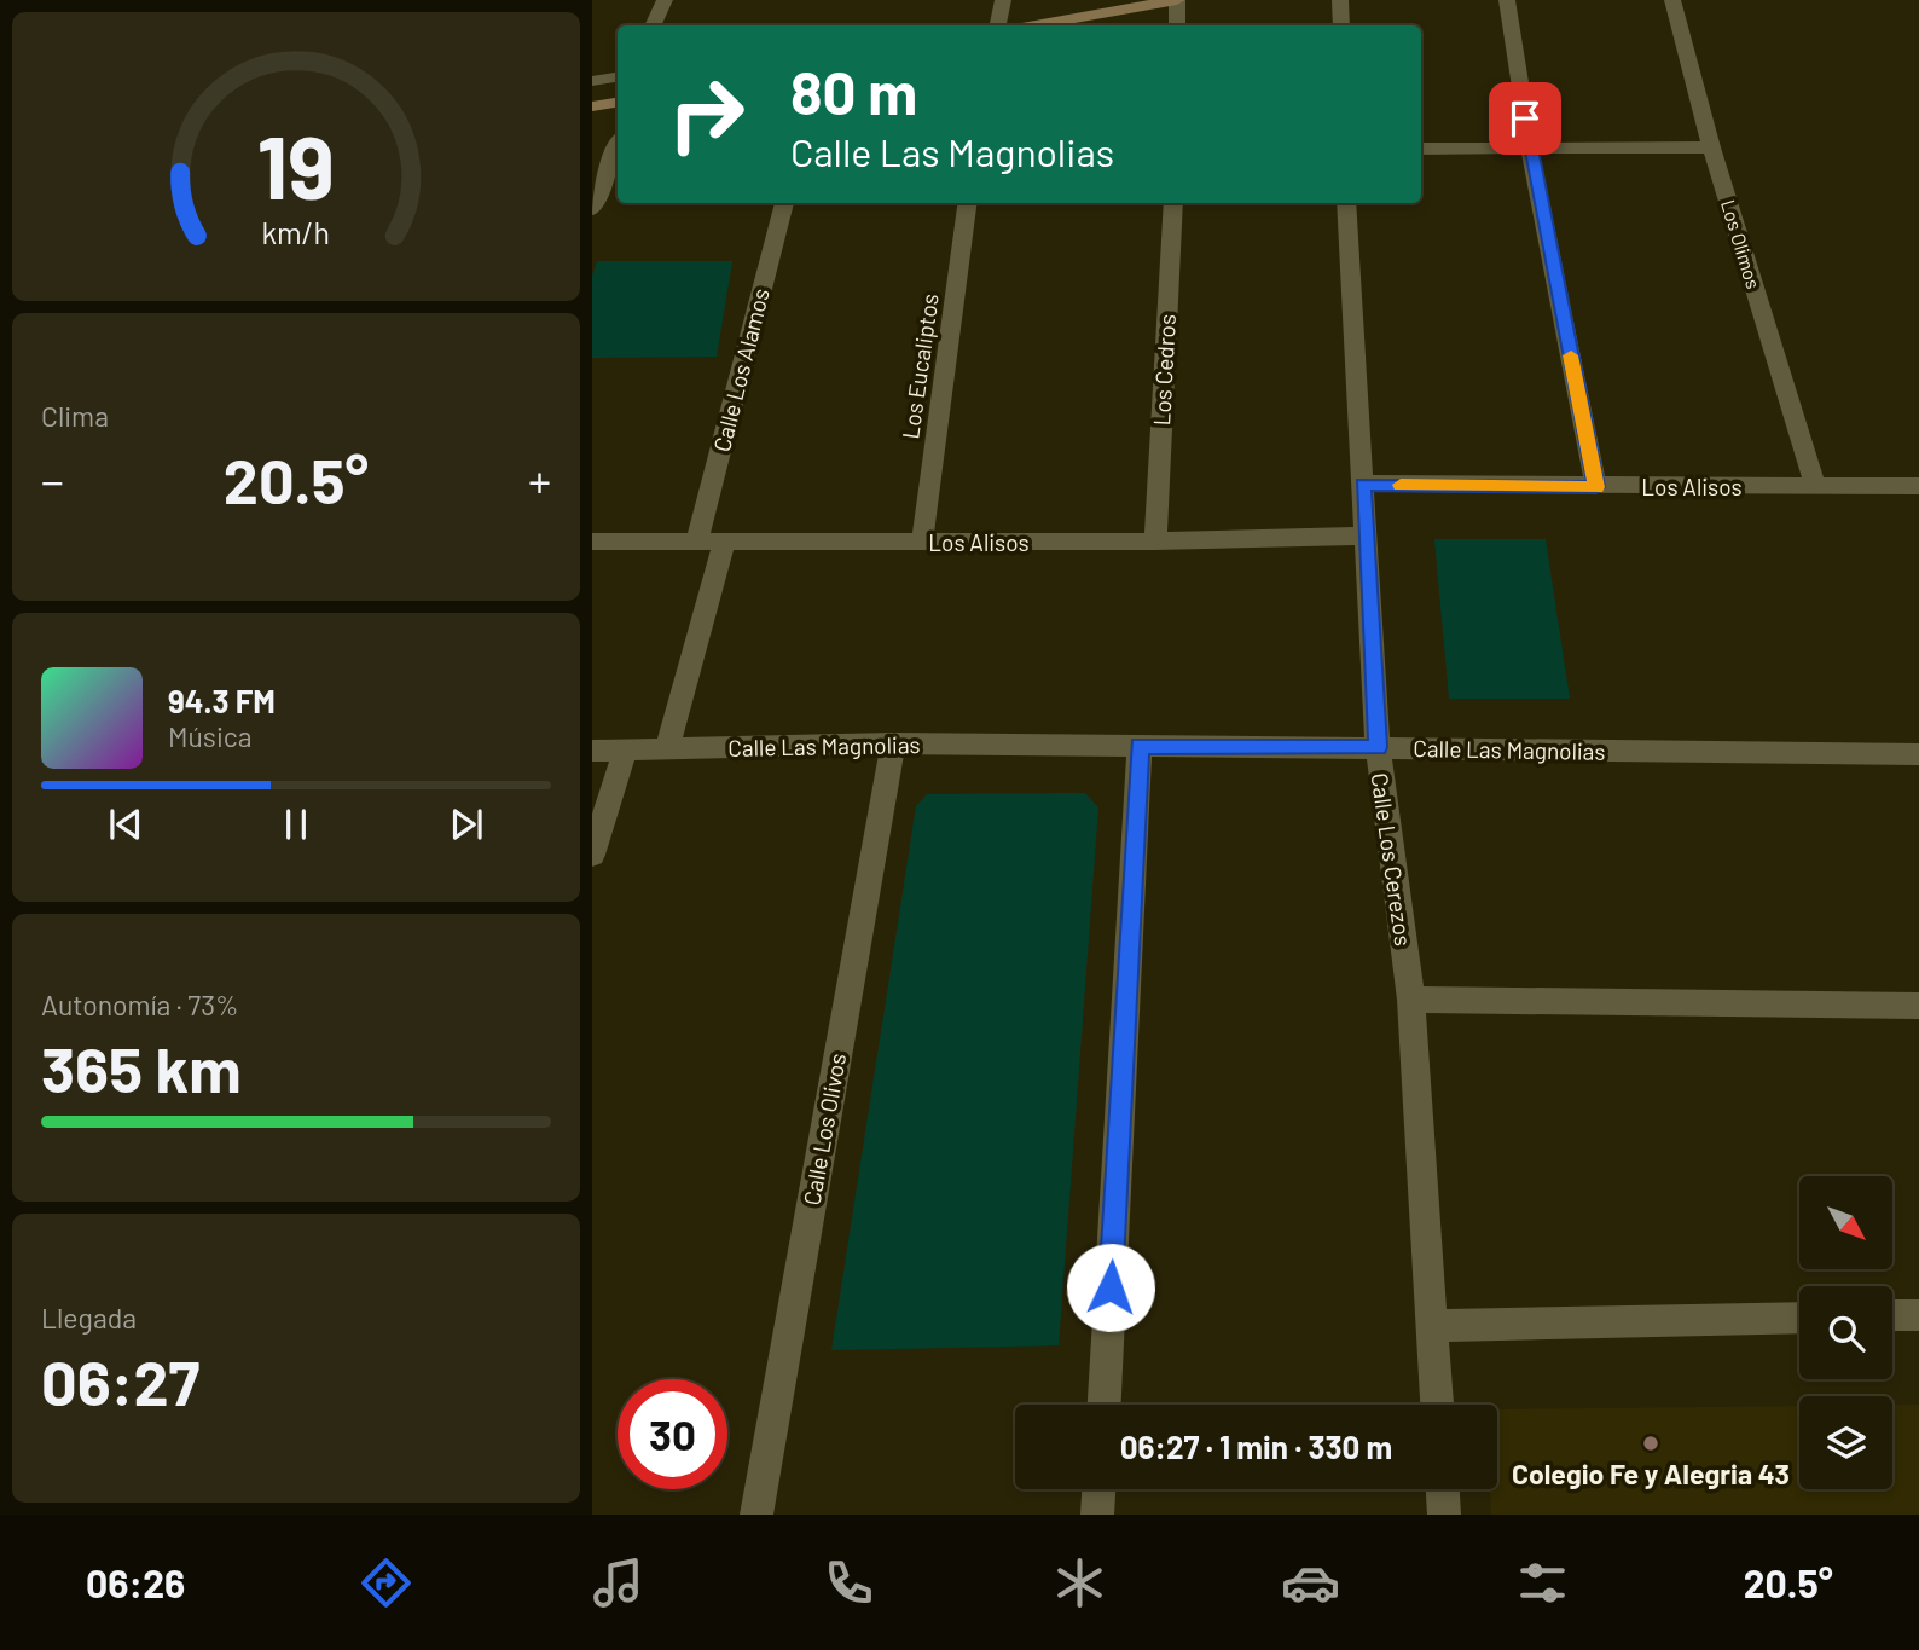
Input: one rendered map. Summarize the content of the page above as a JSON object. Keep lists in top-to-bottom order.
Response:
{
  "streets": {
    "street": [
      "Los Olimos",
      "Los Eucaliptos",
      "Calle Los Alamos",
      "Los Cedros",
      "Los Alisos",
      "Calle Las Magnolias",
      "Calle Los Cerezos",
      "Calle Los Olivos"
    ]
  },
  "crossings": [
    ["Los Olimos", "Los Alisos"],
    ["Los Eucaliptos", "Los Alisos"],
    ["Calle Los Alamos", "Los Alisos"],
    ["Los Cedros", "Los Alisos"],
    ["Los Alisos", "Calle Los Cerezos"],
    ["Calle Las Magnolias", "Calle Los Cerezos"],
    ["Calle Las Magnolias", "Calle Los Olivos"]
  ],
  "places": ["Colegio Fe y Alegria 43"],
  "north": "bottom right",
  "page": {
    "turn": ["80 m", "Calle Las Magnolias"],
    "tile": [
      "Clima",
      ["Autonomía · 73%", "365 km"],
      ["Llegada", "06:27"]
    ],
    "heat": ["−", "20.5°", "+"],
    "song": ["94.3 FM", "Música"],
    "limit": "30",
    "trip": "06:27 · 1 min · 330 m",
    "tabs": ["06:26", "20.5°"],
    "gauge": ["19", "km/h"]
  }
}
